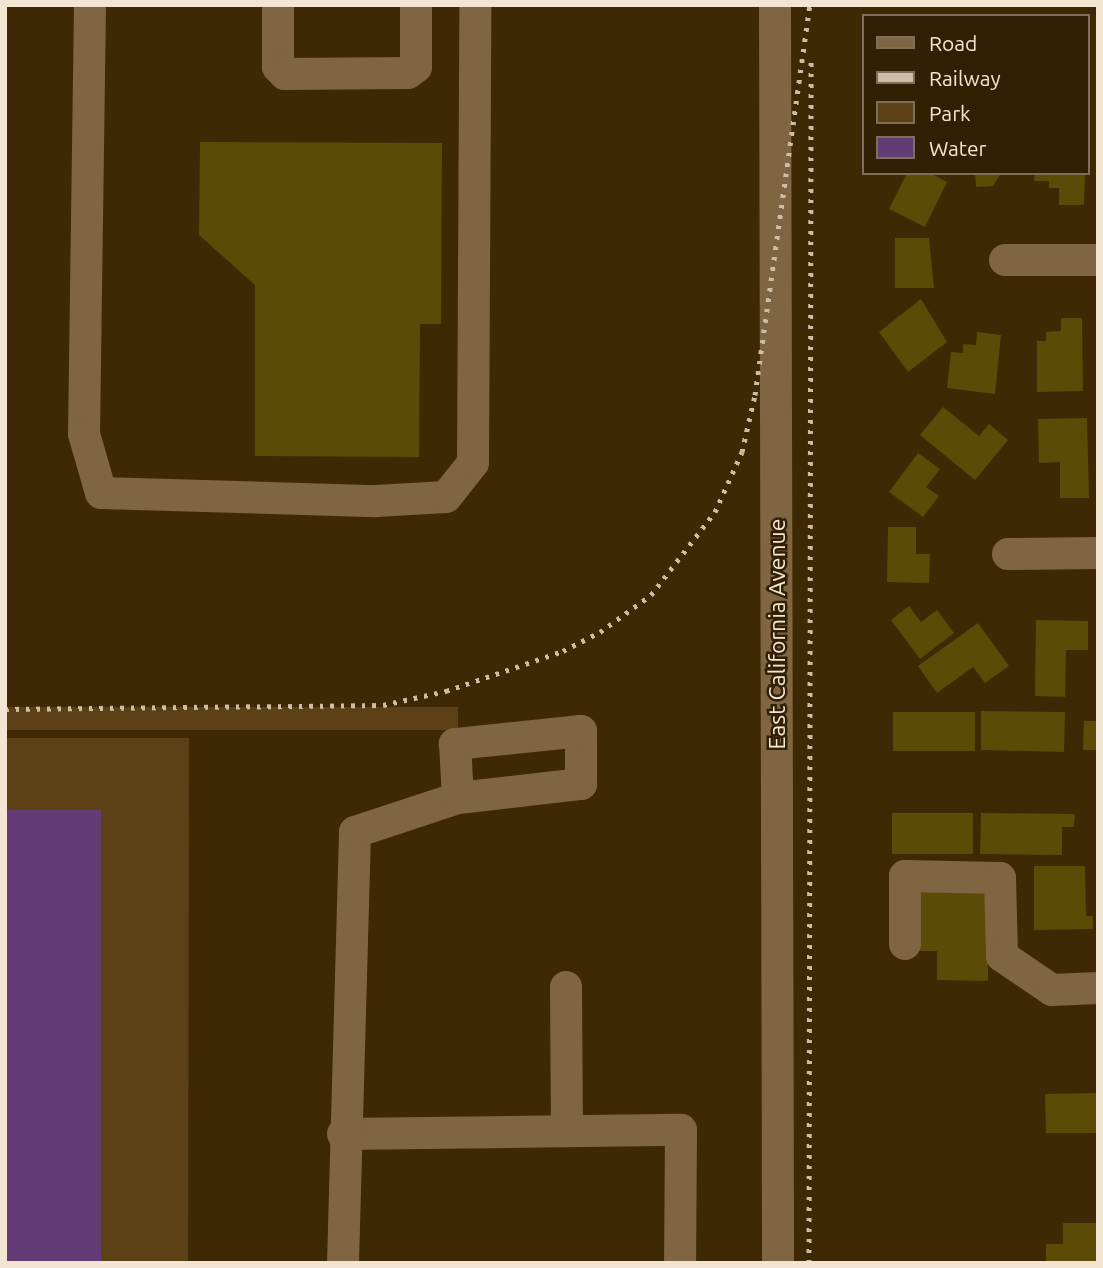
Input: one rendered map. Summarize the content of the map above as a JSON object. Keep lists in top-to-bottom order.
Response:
{
  "streets": {
    "street": ["East California Avenue"]
  },
  "legend": [
    "Road",
    "Railway",
    "Park",
    "Water"
  ]
}
